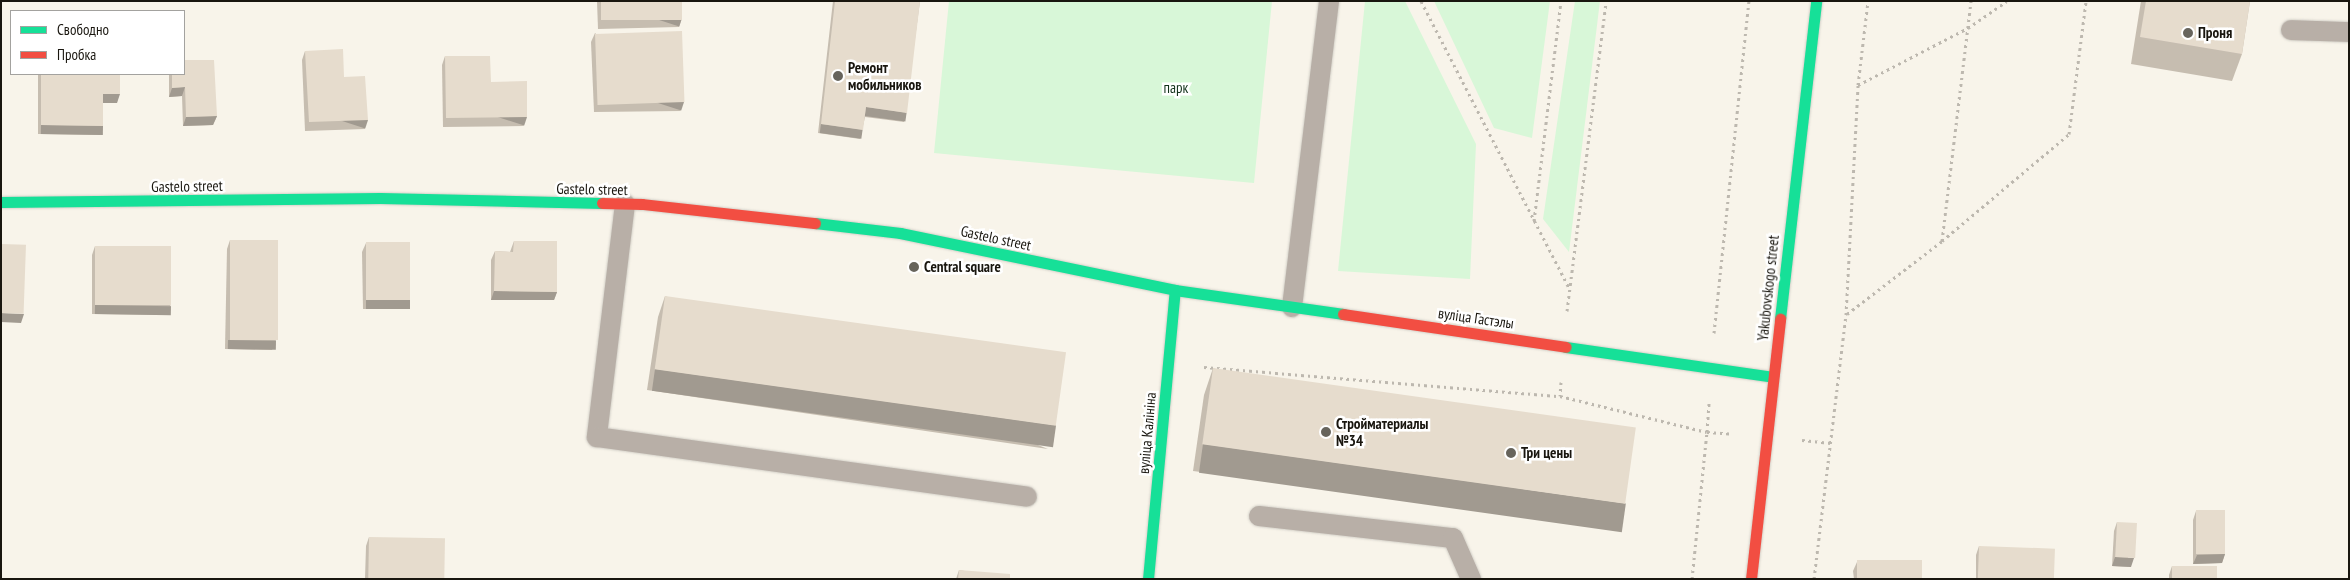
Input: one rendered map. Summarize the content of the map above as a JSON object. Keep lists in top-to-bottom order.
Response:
{
  "streets": {
    "main road": [
      "Gastelo street",
      "Yakubovskogo street",
      "вуліца Гастэлы",
      "вуліца Калініна"
    ]
  },
  "crossings": [
    ["Gastelo street", "вуліца Гастэлы"],
    ["Gastelo street", "вуліца Калініна"],
    ["Yakubovskogo street", "вуліца Гастэлы"],
    ["вуліца Гастэлы", "вуліца Калініна"]
  ],
  "parks": ["парк"],
  "places": [
    "Проня",
    "Ремонт мобильников",
    "Central square",
    "Стройматериалы №34",
    "Три цены"
  ],
  "legend": ["Свободно", "Пробка"]
}
